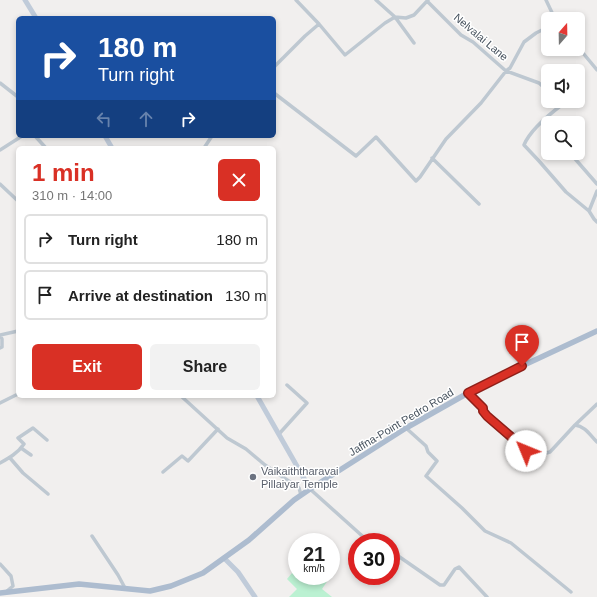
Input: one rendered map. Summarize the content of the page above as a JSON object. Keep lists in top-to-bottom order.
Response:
{
  "streets": {
    "main road": ["Jaffna-Point Pedro Road"],
    "street": ["Nelvalai Lane"]
  },
  "places": ["Vaikaiththaravai Pillaiyar Temple"],
  "north": "top",
  "page": {
    "turn": ["180 m", "Turn right"],
    "heading": ["1 min", "310 m · 14:00"],
    "list": [
      {
        "name": "Turn right",
        "value": "180 m"
      },
      {
        "name": "Arrive at destination",
        "value": "130 m"
      }
    ],
    "buttons": ["Exit", "Share"],
    "speed": "21 km/h",
    "limit": "30"
  }
}
